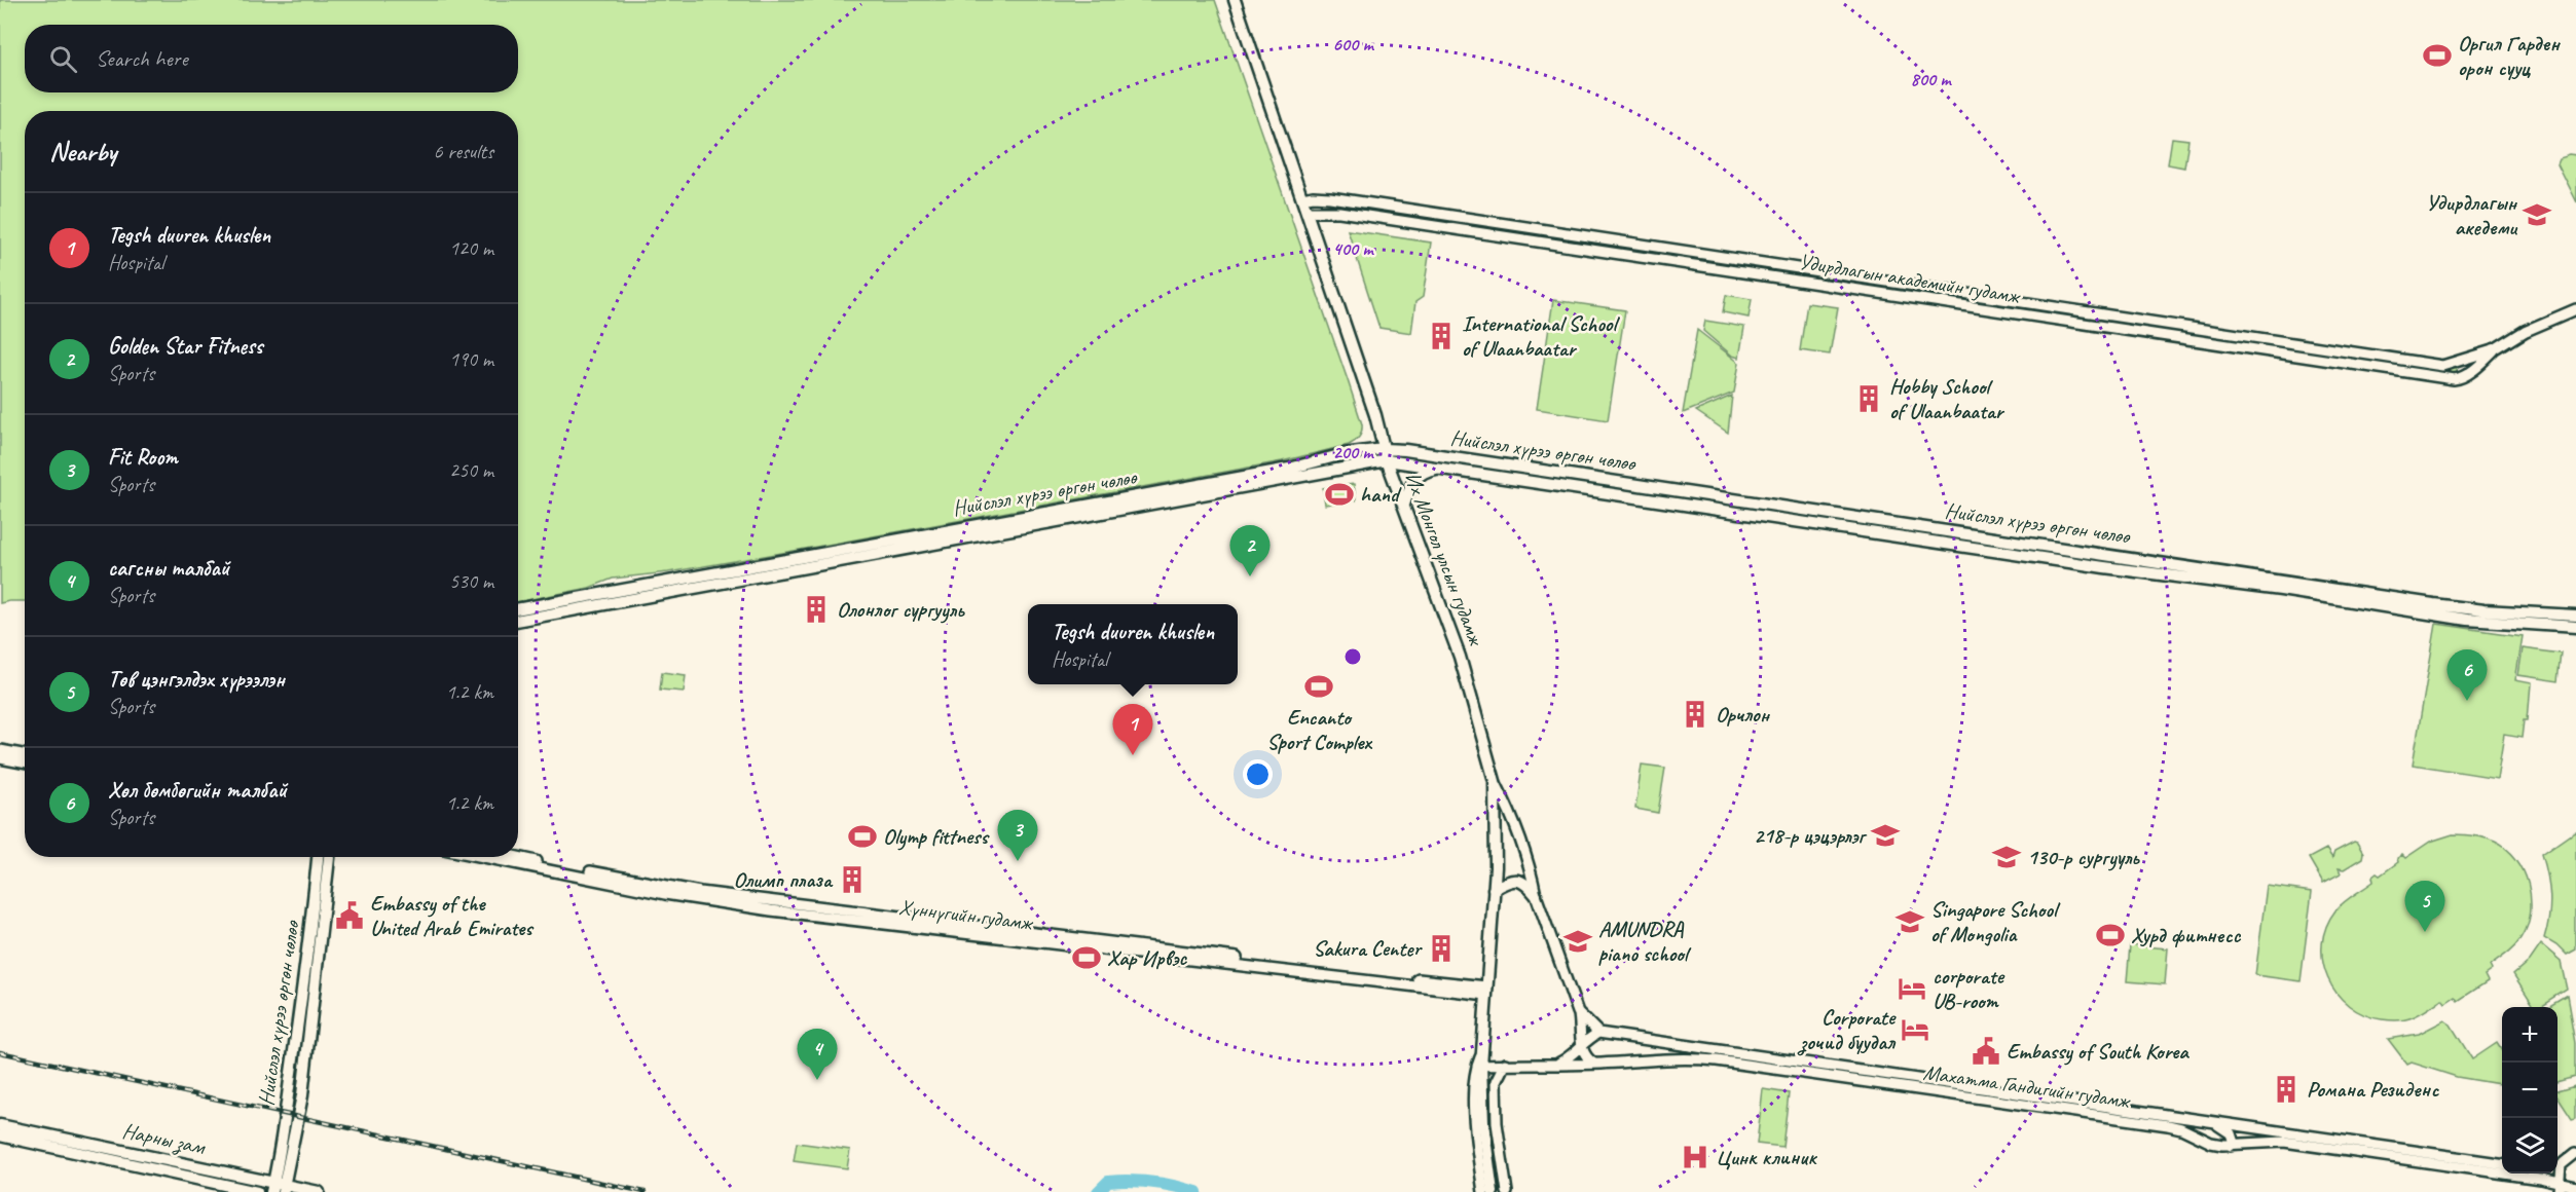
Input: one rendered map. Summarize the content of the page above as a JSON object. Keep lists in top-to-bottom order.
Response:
{
  "streets": {
    "main road": [
      "Удирдлагын академийн гудамж",
      "Нийслэл хүрээ өргөн чөлөө",
      "Их Монгол улсын гудамж",
      "Хүннүгийн гудамж",
      "Махатма Гандигийн гудамж",
      "Нарны зам"
    ]
  },
  "crossings": [
    ["Удирдлагын академийн гудамж", "Их Монгол улсын гудамж"],
    ["Нийслэл хүрээ өргөн чөлөө", "Их Монгол улсын гудамж"],
    ["Нийслэл хүрээ өргөн чөлөө", "Нарны зам"],
    ["Их Монгол улсын гудамж", "Хүннүгийн гудамж"],
    ["Их Монгол улсын гудамж", "Махатма Гандигийн гудамж"]
  ],
  "places": {
    "sports": [
      "Оргил Гарден орон сууц",
      "hand",
      "Encanto Sport Complex",
      "Olymp fittness",
      "Хурд фитнесс",
      "Хар Ирвэс"
    ],
    "school or university": [
      "Удирдлагын акедеми",
      "218-р цэцэрлэг",
      "130-р сургууль",
      "Singapore School of Mongolia",
      "AMUNDRA piano school"
    ],
    "building": [
      "International School of Ulaanbaatar",
      "Hobby School of Ulaanbaatar",
      "Олонлог сургууль",
      "Орчлон",
      "Олимп плаза",
      "Sakura Center",
      "Романа Резиденс"
    ],
    "public building": ["Embassy of the United Arab Emirates", "Embassy of South Korea"],
    "hotel": ["corporate UB-room", "Corporate зочид буудал"],
    "hospital": ["Цинк клиник"]
  },
  "page": {
    "search": "Search here",
    "heading": ["Nearby", "6 results"],
    "list": [
      {
        "mark": "1",
        "name": "Tegsh duuren khuslen",
        "note": "Hospital",
        "value": "120 m"
      },
      {
        "mark": "2",
        "name": "Golden Star Fitness",
        "note": "Sports",
        "value": "190 m"
      },
      {
        "mark": "3",
        "name": "Fit Room",
        "note": "Sports",
        "value": "250 m"
      },
      {
        "mark": "4",
        "name": "сагсны талбай",
        "note": "Sports",
        "value": "530 m"
      },
      {
        "mark": "5",
        "name": "Төв цэнгэлдэх хүрээлэн",
        "note": "Sports",
        "value": "1.2 km"
      },
      {
        "mark": "6",
        "name": "Хөл бөмбөгийн талбай",
        "note": "Sports",
        "value": "1.2 km"
      }
    ],
    "pins": [
      "2",
      "6",
      "1",
      "3",
      "5",
      "4"
    ],
    "popup": ["Tegsh duuren khuslen", "Hospital"],
    "map_buttons": ["+", "−"]
  },
  "rings": [
    "600 m",
    "800 m",
    "400 m",
    "200 m"
  ]
}
